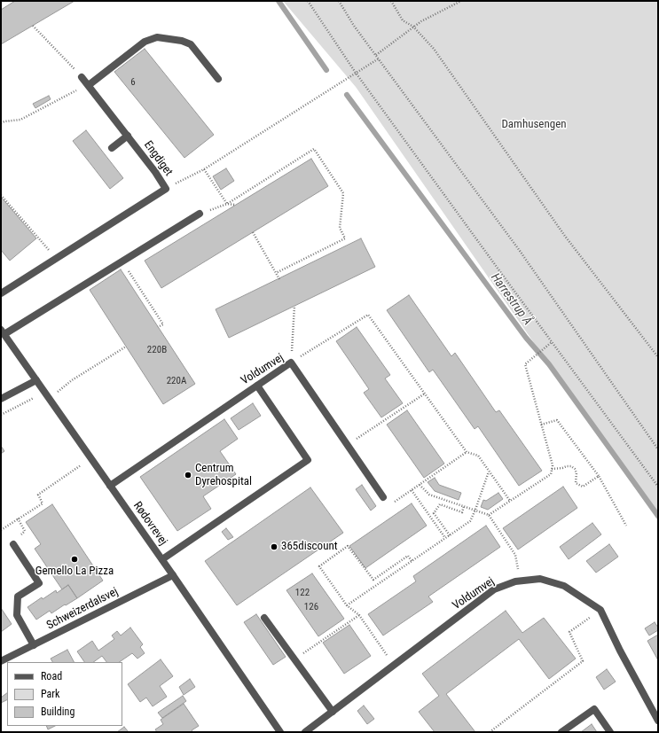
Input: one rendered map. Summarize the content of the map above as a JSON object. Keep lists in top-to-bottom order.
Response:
{
  "streets": {
    "street": [
      "Engdiget",
      "Voldumvej",
      "Rødovrevej",
      "Schweizerdalsvej"
    ]
  },
  "crossings": [
    ["Voldumvej", "Rødovrevej"],
    ["Rødovrevej", "Schweizerdalsvej"]
  ],
  "water": ["Harrestrup Å"],
  "parks": ["Damhusengen"],
  "places": ["Centrum Dyrehospital", "365discount", "Gemello La Pizza"],
  "house_numbers": [
    "6",
    "220B",
    "220A",
    "122",
    "126"
  ],
  "legend": ["Road", "Park", "Building"]
}
